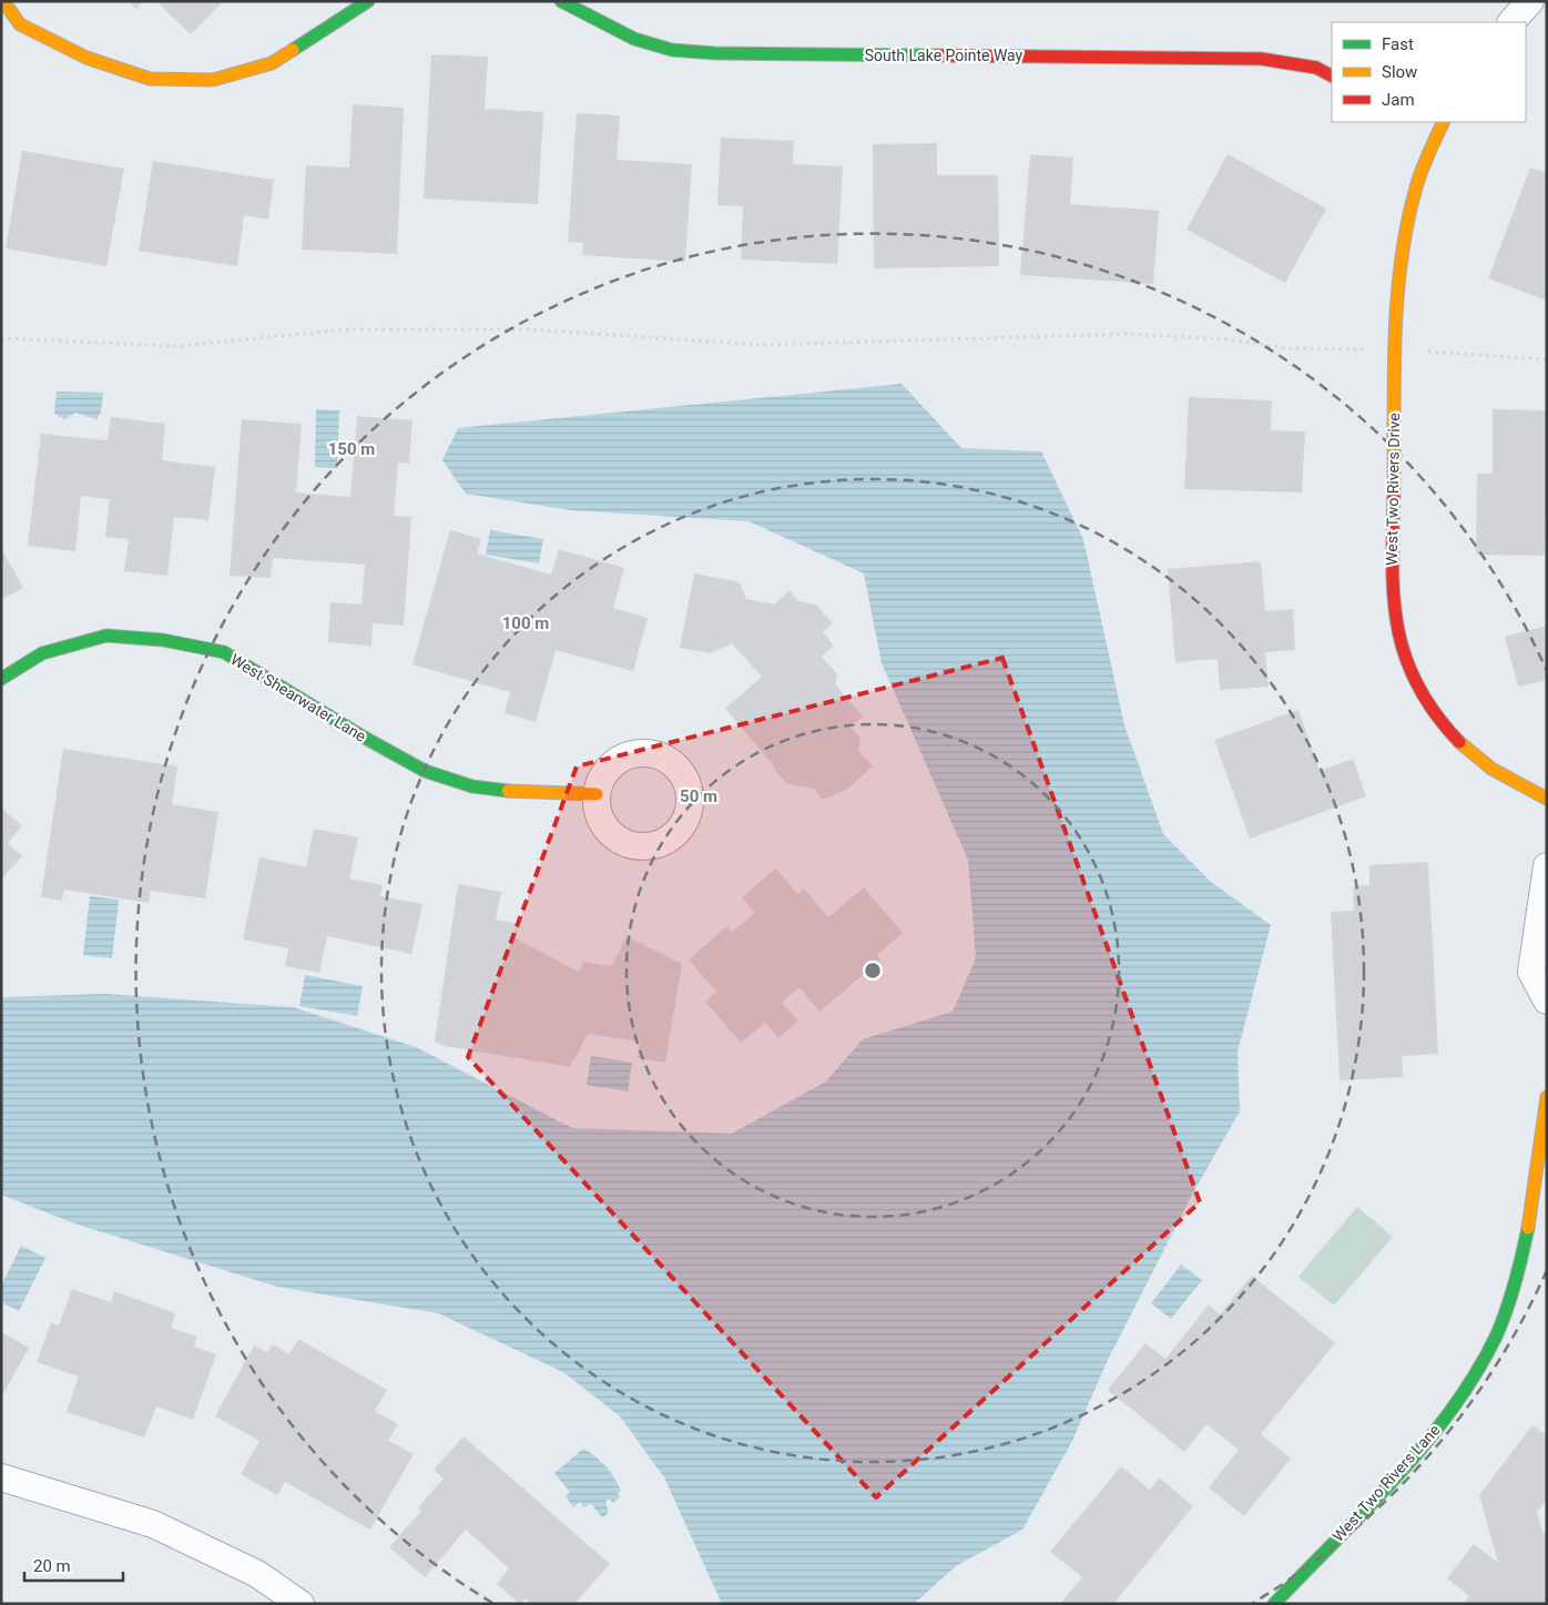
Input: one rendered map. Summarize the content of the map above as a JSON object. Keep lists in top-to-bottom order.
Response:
{
  "streets": {
    "street": [
      "South Lake Pointe Way",
      "West Two Rivers Drive",
      "West Shearwater Lane",
      "West Two Rivers Lane"
    ]
  },
  "legend": ["Fast", "Slow", "Jam"],
  "scale_bar": "20 m",
  "rings": ["150 m", "100 m", "50 m"]
}
